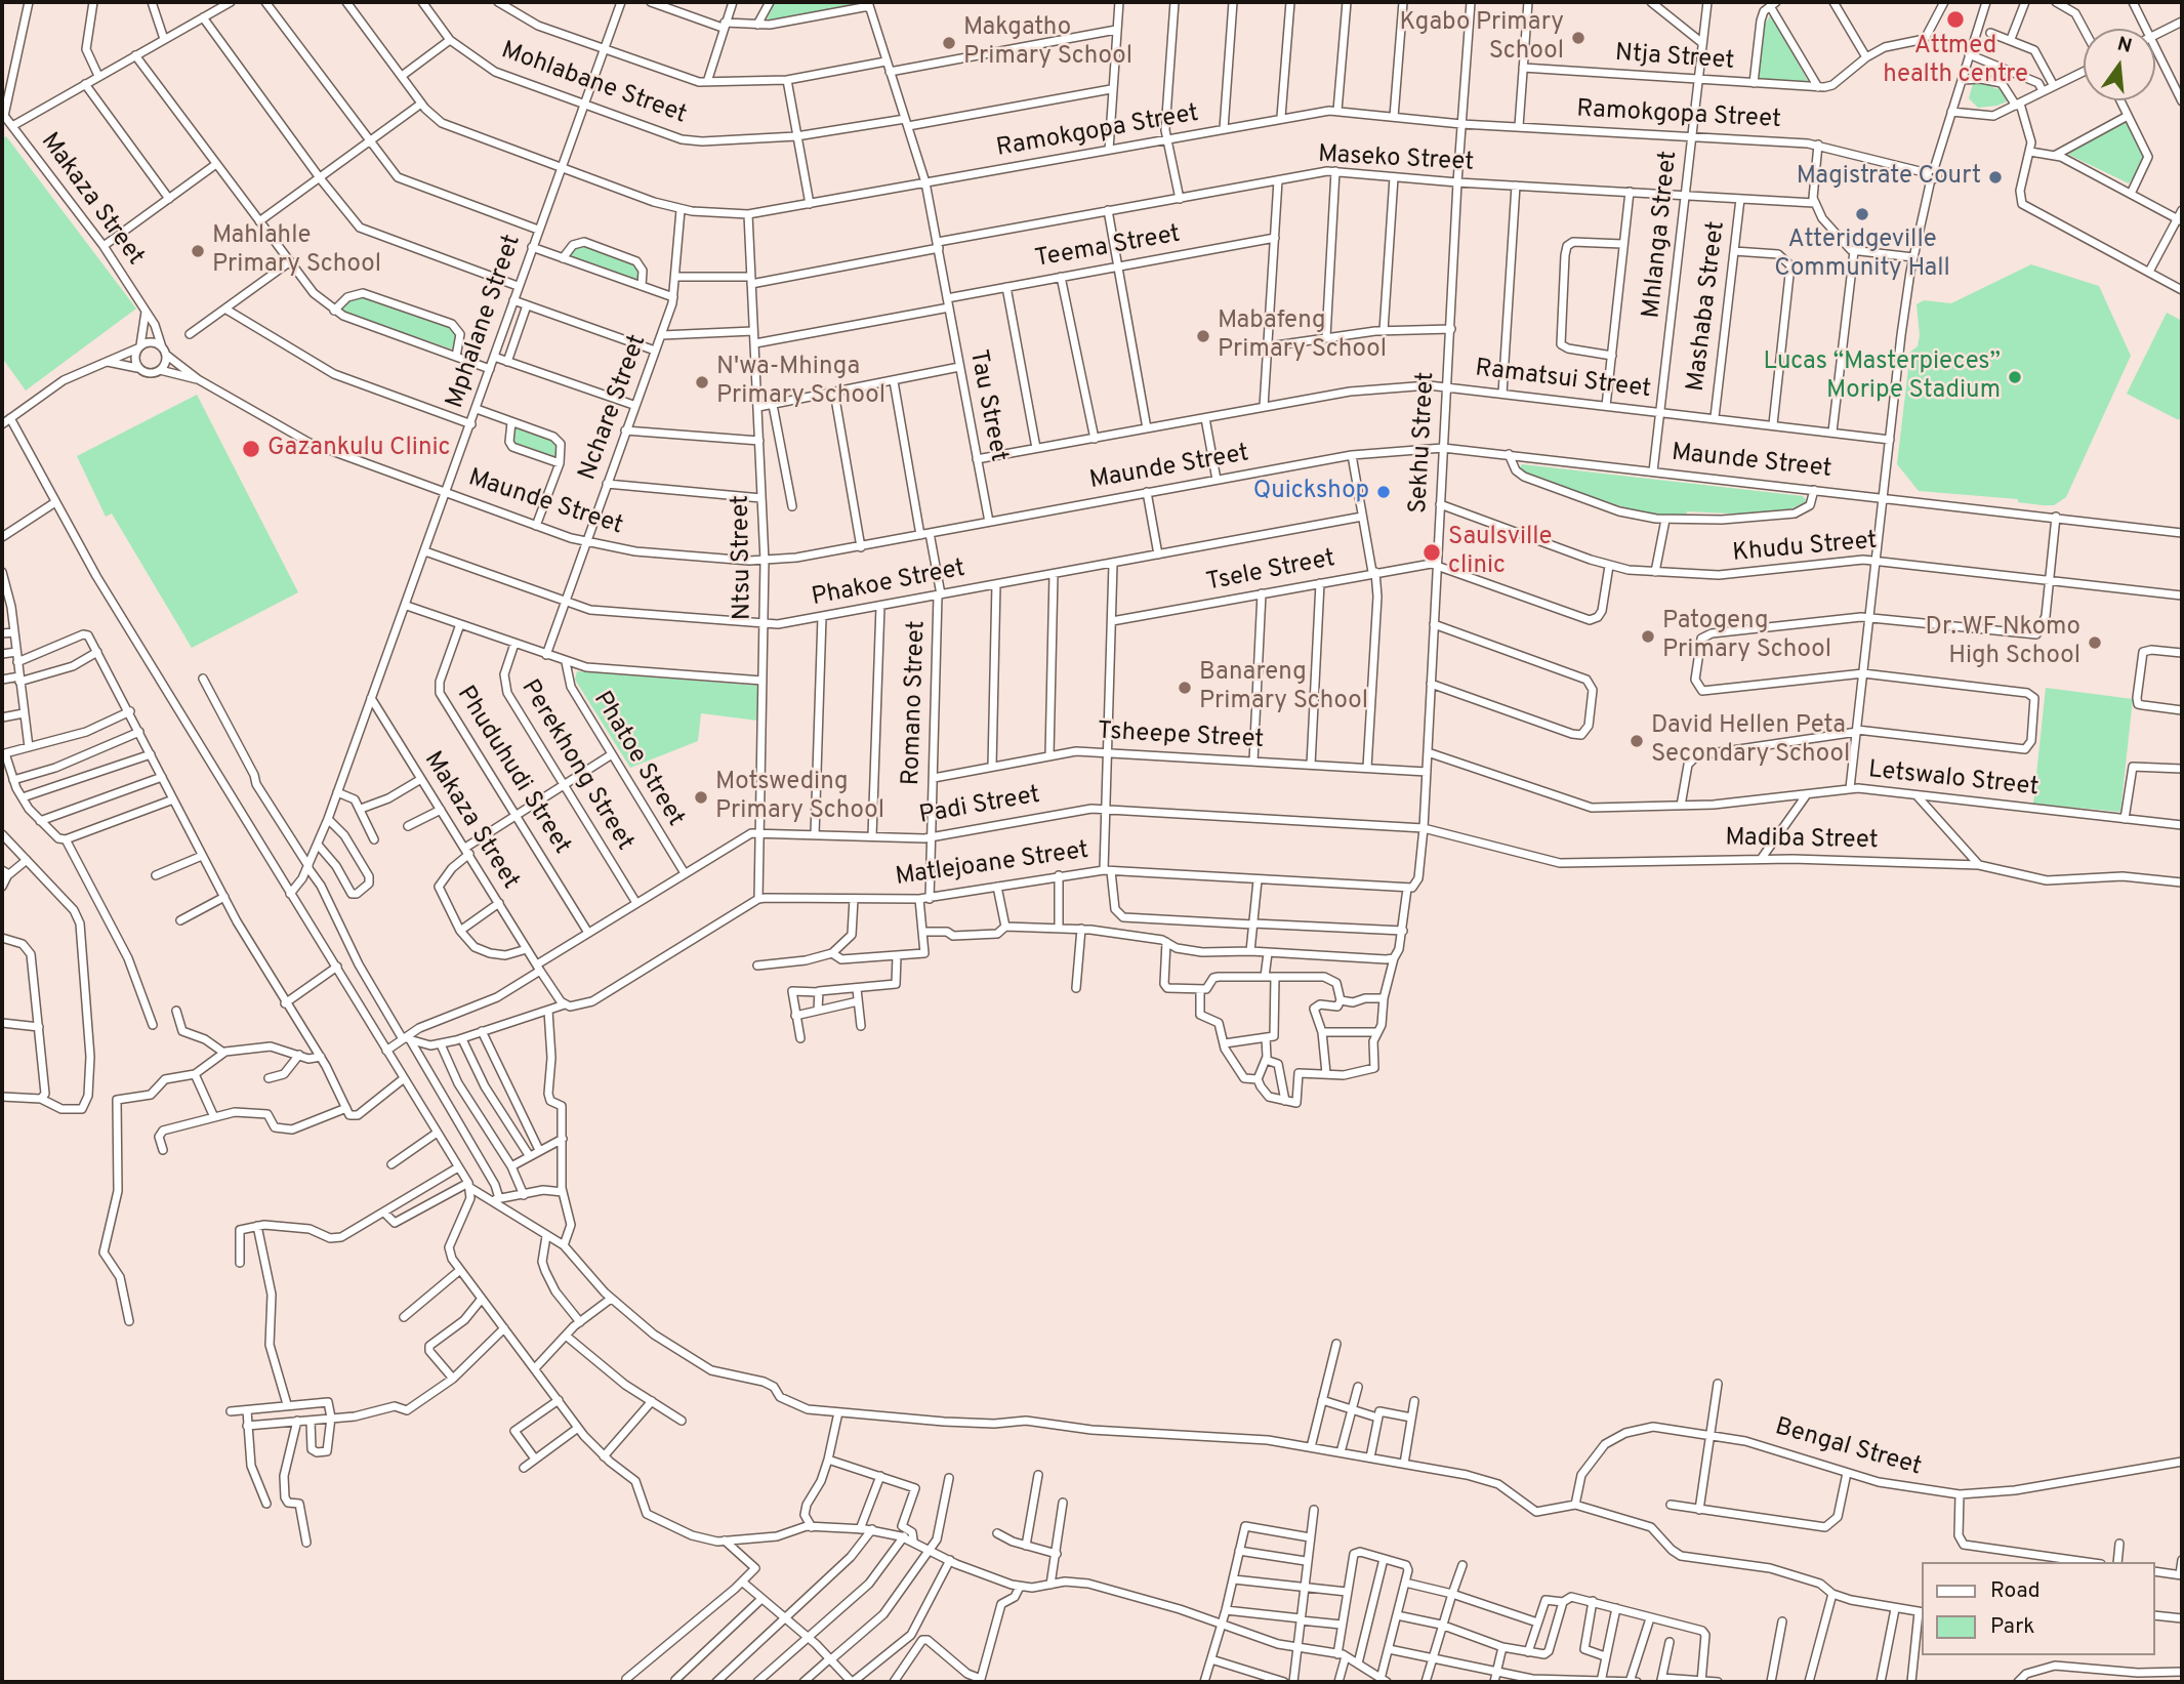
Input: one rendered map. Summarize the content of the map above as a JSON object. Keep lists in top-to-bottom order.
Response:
{
  "streets": {
    "street": [
      "Ntja Street",
      "Mohlabane Street",
      "Ramokgopa Street",
      "Maseko Street",
      "Makaza Street",
      "Mhlanga Street",
      "Teema Street",
      "Mashaba Street",
      "Mphalane Street",
      "Ramatsui Street",
      "Tau Street",
      "Nchare Street",
      "Sekhu Street",
      "Maunde Street",
      "Khudu Street",
      "Ntsu Street",
      "Tsele Street",
      "Phakoe Street",
      "Romano Street",
      "Tsheepe Street",
      "Phatoe Street",
      "Perekhong Street",
      "Phuduhudi Street",
      "Letswalo Street",
      "Padi Street",
      "Madiba Street",
      "Matlejoane Street",
      "Bengal Street"
    ]
  },
  "crossings": [
    ["Ntja Street", "Mhlanga Street"],
    ["Mohlabane Street", "Mphalane Street"],
    ["Mohlabane Street", "Tau Street"],
    ["Ramokgopa Street", "Mhlanga Street"],
    ["Ramokgopa Street", "Mphalane Street"],
    ["Ramokgopa Street", "Tau Street"],
    ["Ramokgopa Street", "Nchare Street"],
    ["Ramokgopa Street", "Sekhu Street"],
    ["Ramokgopa Street", "Ntsu Street"],
    ["Maseko Street", "Mhlanga Street"],
    ["Maseko Street", "Mashaba Street"],
    ["Maseko Street", "Tau Street"],
    ["Maseko Street", "Nchare Street"],
    ["Maseko Street", "Sekhu Street"],
    ["Maseko Street", "Ntsu Street"],
    ["Makaza Street", "Mphalane Street"],
    ["Makaza Street", "Maunde Street"],
    ["Makaza Street", "Padi Street"],
    ["Mhlanga Street", "Ramatsui Street"],
    ["Mhlanga Street", "Maunde Street"],
    ["Teema Street", "Tau Street"],
    ["Mashaba Street", "Ramatsui Street"],
    ["Mphalane Street", "Maunde Street"],
    ["Mphalane Street", "Phakoe Street"],
    ["Ramatsui Street", "Tau Street"],
    ["Ramatsui Street", "Sekhu Street"],
    ["Tau Street", "Maunde Street"],
    ["Nchare Street", "Maunde Street"],
    ["Nchare Street", "Phakoe Street"],
    ["Sekhu Street", "Maunde Street"],
    ["Sekhu Street", "Khudu Street"],
    ["Sekhu Street", "Tsele Street"],
    ["Sekhu Street", "Tsheepe Street"],
    ["Sekhu Street", "Letswalo Street"],
    ["Sekhu Street", "Padi Street"],
    ["Sekhu Street", "Madiba Street"],
    ["Sekhu Street", "Matlejoane Street"],
    ["Maunde Street", "Ntsu Street"],
    ["Maunde Street", "Romano Street"],
    ["Ntsu Street", "Phakoe Street"],
    ["Ntsu Street", "Padi Street"],
    ["Ntsu Street", "Matlejoane Street"],
    ["Phakoe Street", "Romano Street"],
    ["Romano Street", "Tsheepe Street"],
    ["Romano Street", "Padi Street"],
    ["Romano Street", "Matlejoane Street"],
    ["Phatoe Street", "Padi Street"],
    ["Perekhong Street", "Padi Street"],
    ["Phuduhudi Street", "Padi Street"],
    ["Padi Street", "Madiba Street"]
  ],
  "places": [
    "Attmed health centre",
    "Kgabo Primary School",
    "Makgatho Primary School",
    "Magistrate Court",
    "Atteridgeville Community Hall",
    "Mahlahle Primary School",
    "Mabafeng Primary School",
    "Lucas “Masterpieces” Moripe Stadium",
    "N'wa-Mhinga Primary School",
    "Gazankulu Clinic",
    "Quickshop",
    "Saulsville clinic",
    "Patogeng Primary School",
    "Dr. WF Nkomo High School",
    "Banareng Primary School",
    "David Hellen Peta Secondary School",
    "Motsweding Primary School"
  ],
  "legend": ["Road", "Park"],
  "north": "top"
}
